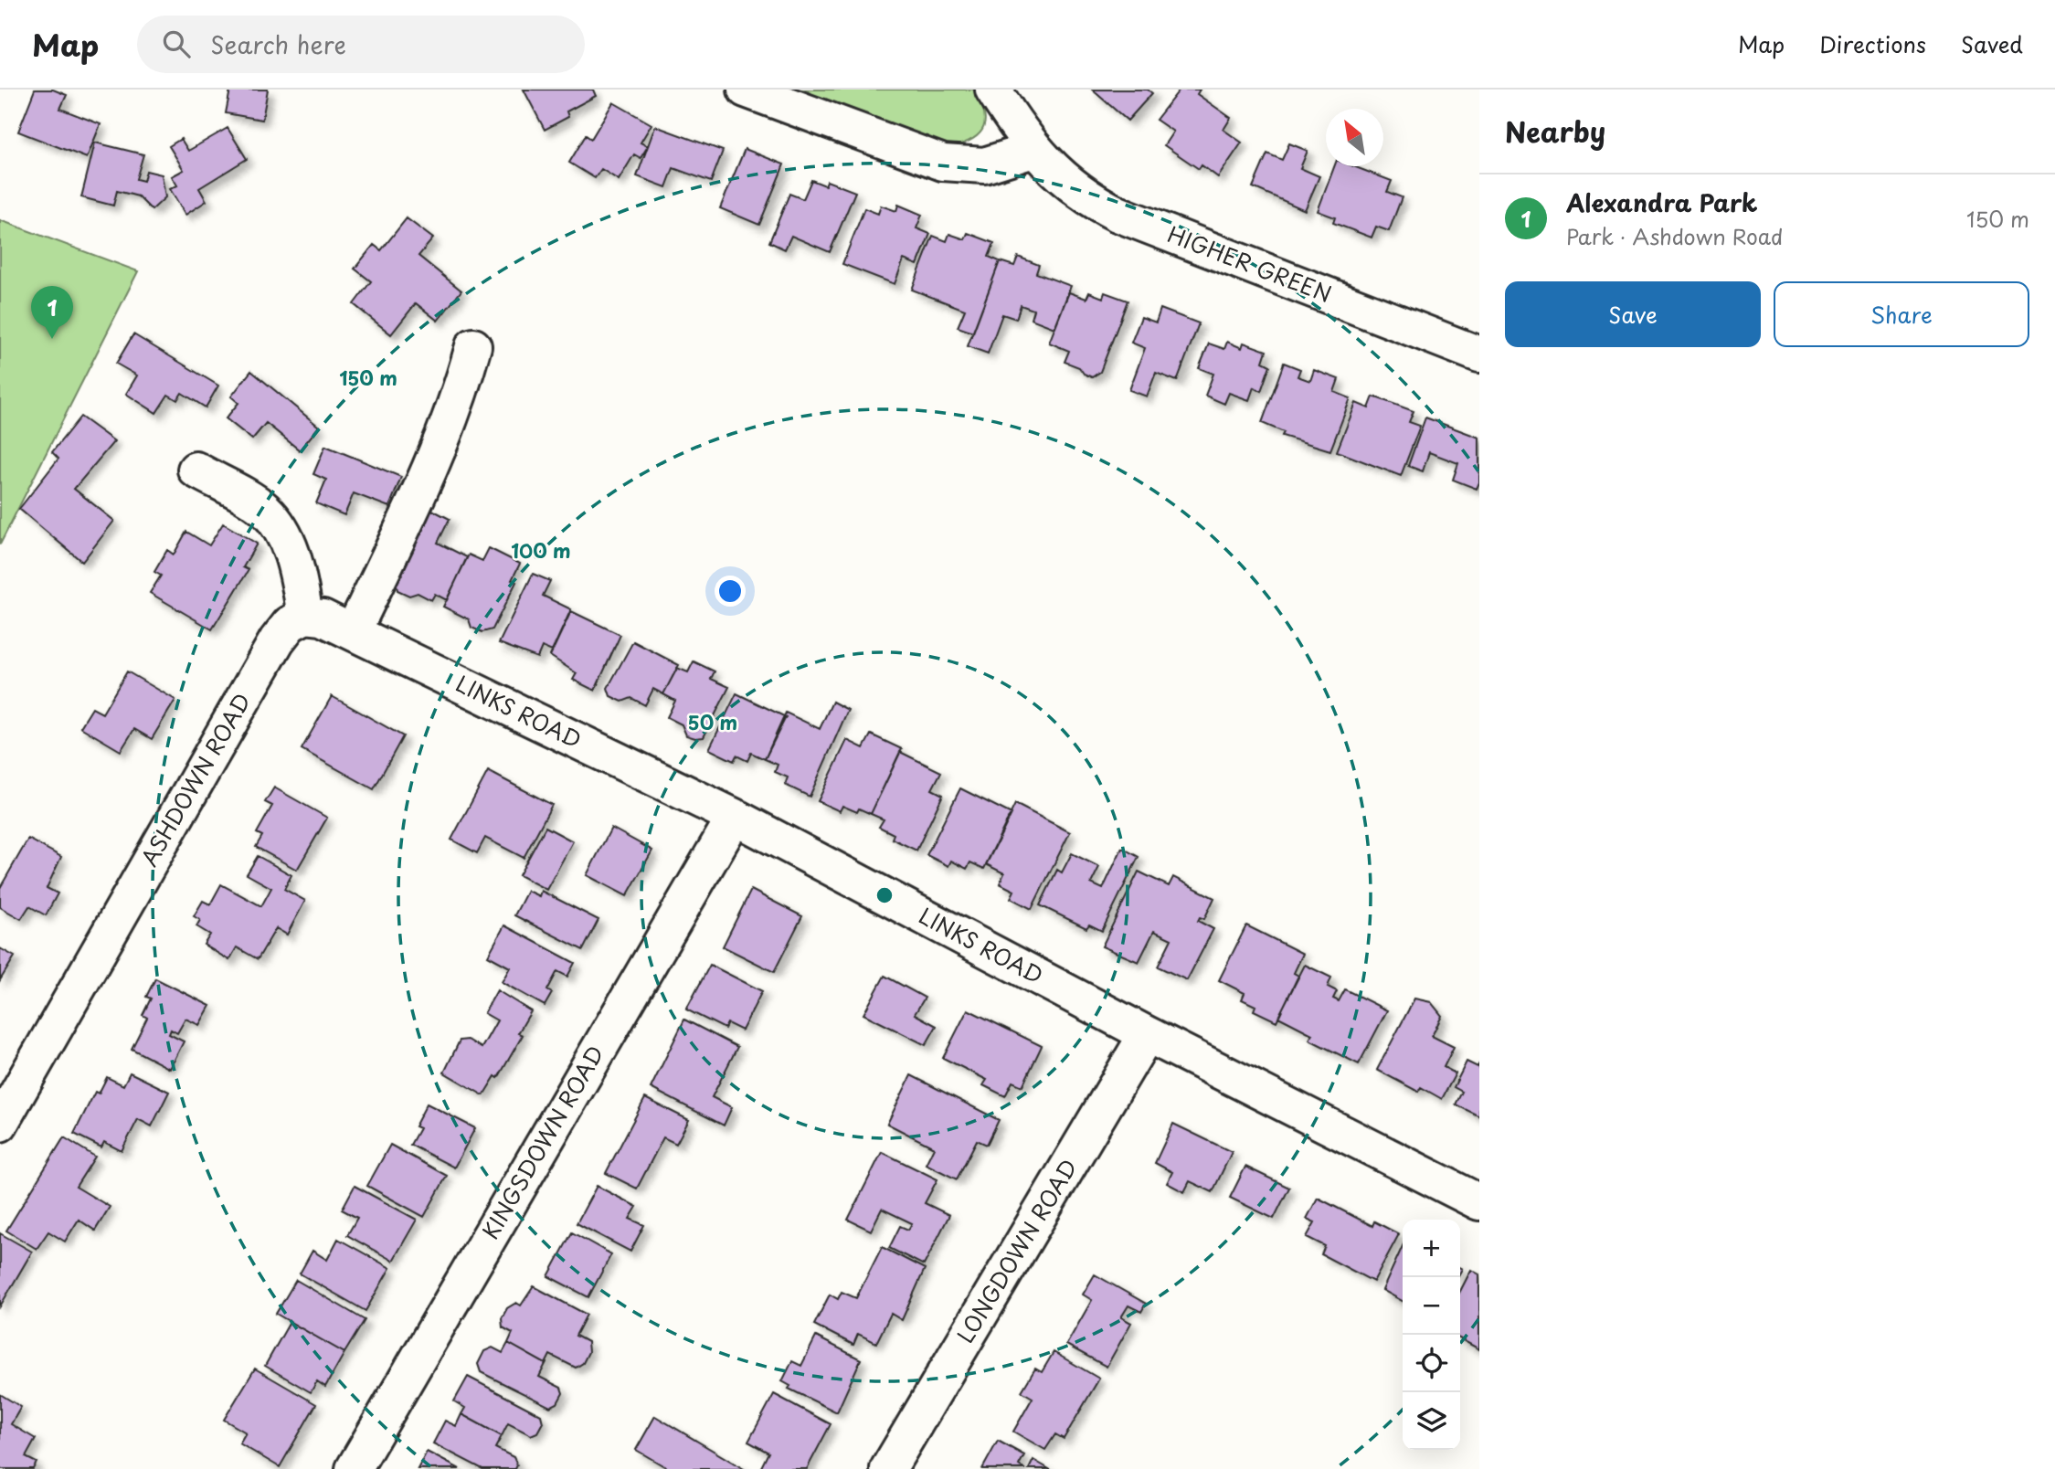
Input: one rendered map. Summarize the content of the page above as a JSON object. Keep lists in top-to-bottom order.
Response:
{
  "streets": {
    "street": [
      "HIGHER GREEN",
      "LINKS ROAD",
      "ASHDOWN ROAD",
      "KINGSDOWN ROAD",
      "LONGDOWN ROAD"
    ]
  },
  "crossings": [
    ["LINKS ROAD", "ASHDOWN ROAD"],
    ["LINKS ROAD", "KINGSDOWN ROAD"],
    ["LINKS ROAD", "LONGDOWN ROAD"]
  ],
  "north": "top left",
  "page": {
    "header": "Map",
    "search": "Search here",
    "nav": ["Map", "Directions", "Saved"],
    "heading": "Nearby",
    "list": [
      {
        "mark": "1",
        "name": "Alexandra Park",
        "note": "Park · Ashdown Road",
        "value": "150 m"
      }
    ],
    "buttons": ["Save", "Share"],
    "pins": "1",
    "map_buttons": ["+", "−"]
  },
  "rings": ["150 m", "100 m", "50 m"]
}
